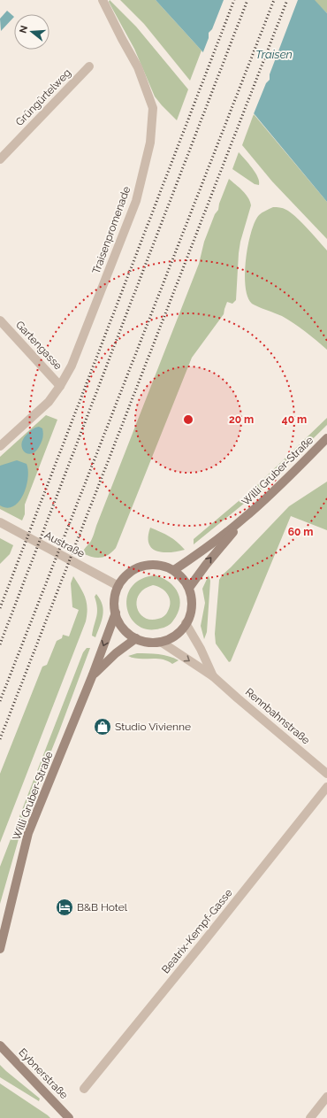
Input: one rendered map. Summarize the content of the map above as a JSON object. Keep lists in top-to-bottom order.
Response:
{
  "streets": {
    "street": [
      "Grüngürtelweg",
      "Traisenpromenade",
      "Gartengasse",
      "Willi Gruber-Straße",
      "Austraße",
      "Rennbahnstraße",
      "Beatrix-Kempf-Gasse",
      "Eybnerstraße"
    ]
  },
  "crossings": [
    ["Traisenpromenade", "Gartengasse"],
    ["Willi Gruber-Straße", "Austraße"],
    ["Willi Gruber-Straße", "Rennbahnstraße"],
    ["Austraße", "Rennbahnstraße"]
  ],
  "water": ["Traisen"],
  "places": {
    "shop": ["Studio Vivienne"],
    "hotel": ["B&B Hotel"]
  },
  "north": "left",
  "rings": ["20 m", "40 m", "60 m"]
}
